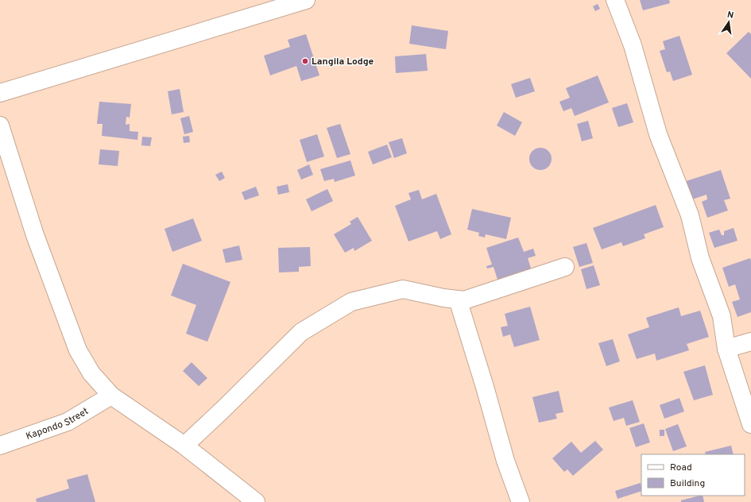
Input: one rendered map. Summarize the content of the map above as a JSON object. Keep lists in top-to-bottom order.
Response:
{
  "streets": {
    "street": ["Kapondo Street"]
  },
  "places": ["Langila Lodge"],
  "legend": ["Road", "Building"],
  "north": "top"
}
